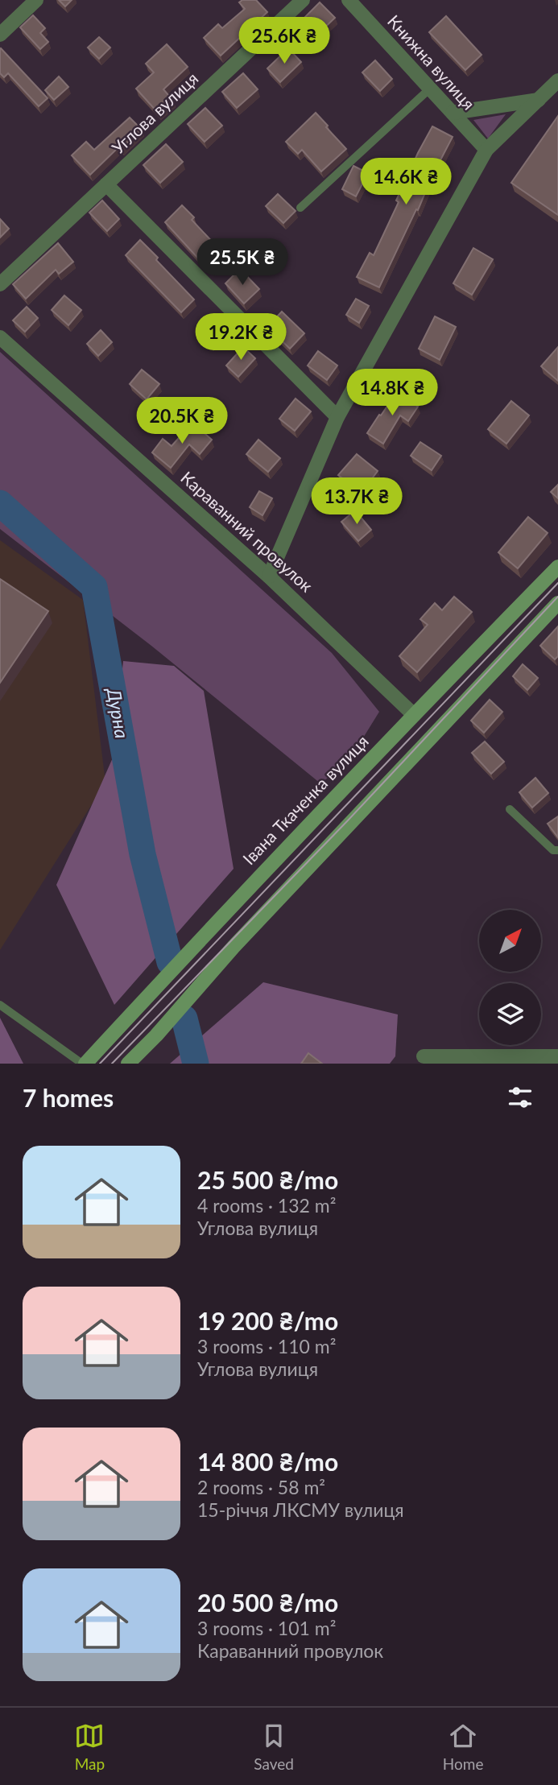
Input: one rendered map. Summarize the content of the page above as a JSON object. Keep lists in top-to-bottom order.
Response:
{
  "streets": {
    "main road": ["Івана Ткаченка вулиця"],
    "street": ["Книжна вулиця", "Углова вулиця", "Караванний провулок"]
  },
  "crossings": [
    ["Караванний провулок", "Івана Ткаченка вулиця"]
  ],
  "water": ["Дурна"],
  "north": "top right",
  "page": {
    "price": [
      "25.6K ₴",
      "14.6K ₴",
      "25.5K ₴",
      "19.2K ₴",
      "14.8K ₴",
      "20.5K ₴",
      "13.7K ₴"
    ],
    "heading": "7 homes",
    "list": [
      {
        "name": "25 500 ₴/mo",
        "note": "4 rooms · 132 m² · Углова вулиця"
      },
      {
        "name": "19 200 ₴/mo",
        "note": "3 rooms · 110 m² · Углова вулиця"
      },
      {
        "name": "14 800 ₴/mo",
        "note": "2 rooms · 58 m² · 15-річчя ЛКСМУ вулиця"
      },
      {
        "name": "20 500 ₴/mo",
        "note": "3 rooms · 101 m² · Караванний провулок"
      }
    ],
    "tabs": ["Map", "Saved", "Home"]
  }
}
